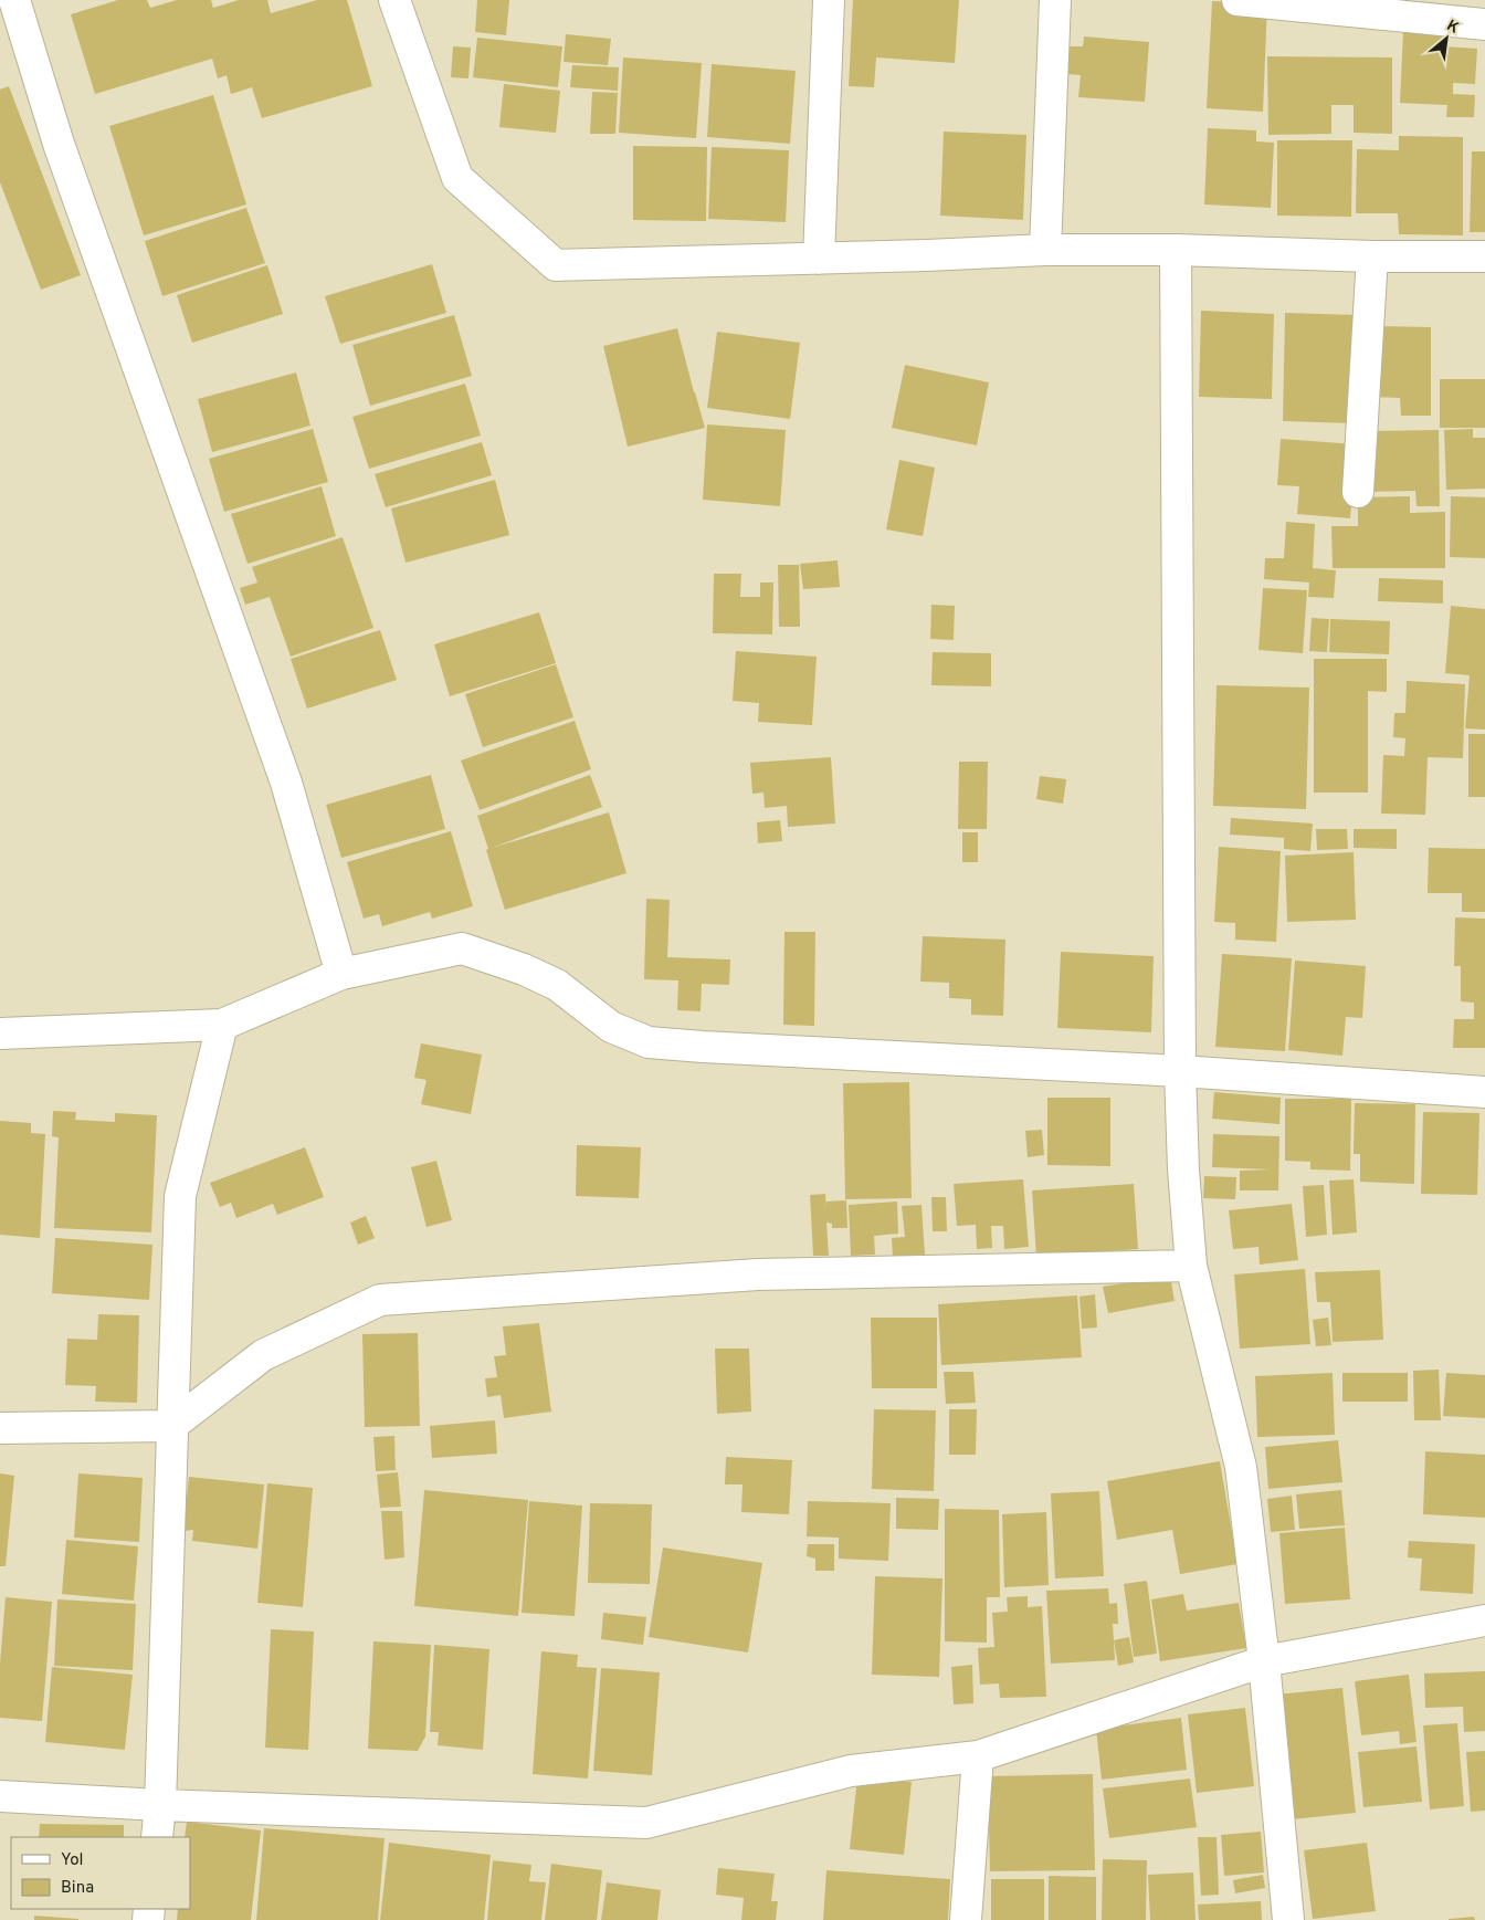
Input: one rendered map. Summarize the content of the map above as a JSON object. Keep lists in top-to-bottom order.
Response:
{
  "legend": ["Yol", "Bina"],
  "north": "top right"
}
